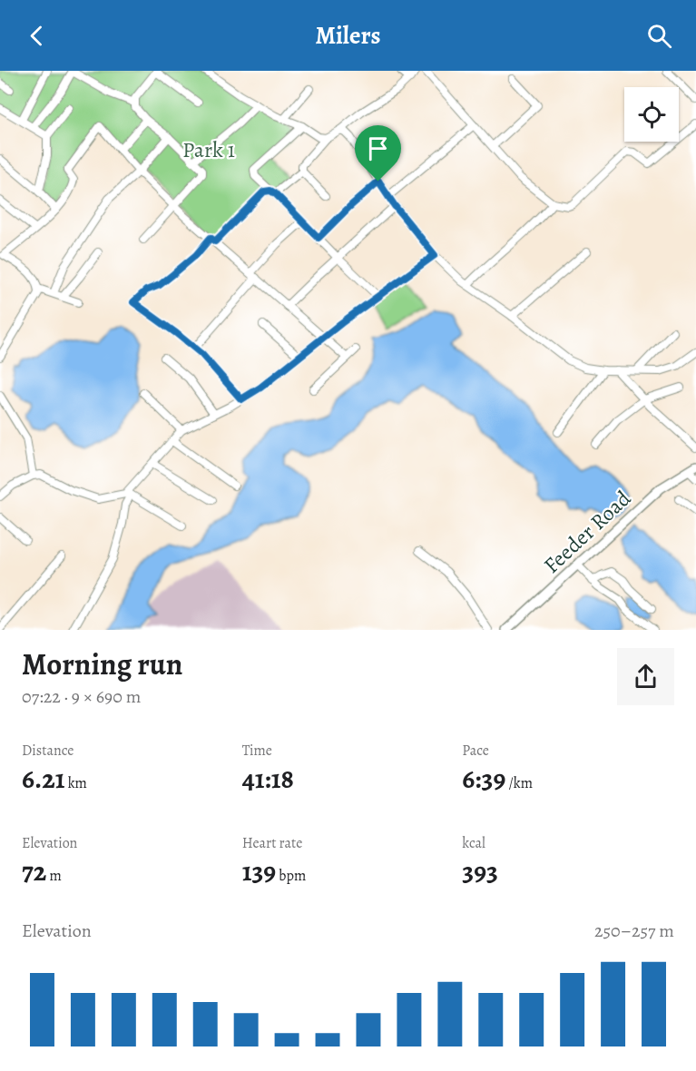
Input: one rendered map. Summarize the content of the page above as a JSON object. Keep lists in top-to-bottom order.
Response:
{
  "streets": {
    "street": ["Feeder Road"]
  },
  "parks": ["Park 1"],
  "page": {
    "header": "Milers",
    "heading": ["Morning run", "07:22 · 9 × 690 m"],
    "stats": [
      ["Distance", "6.21 km"],
      ["Time", "41:18"],
      ["Pace", "6:39 /km"],
      ["Elevation", "72 m"],
      ["Heart rate", "139 bpm"],
      ["kcal", "393"]
    ],
    "chart": ["Elevation", "250–257 m"]
  }
}
